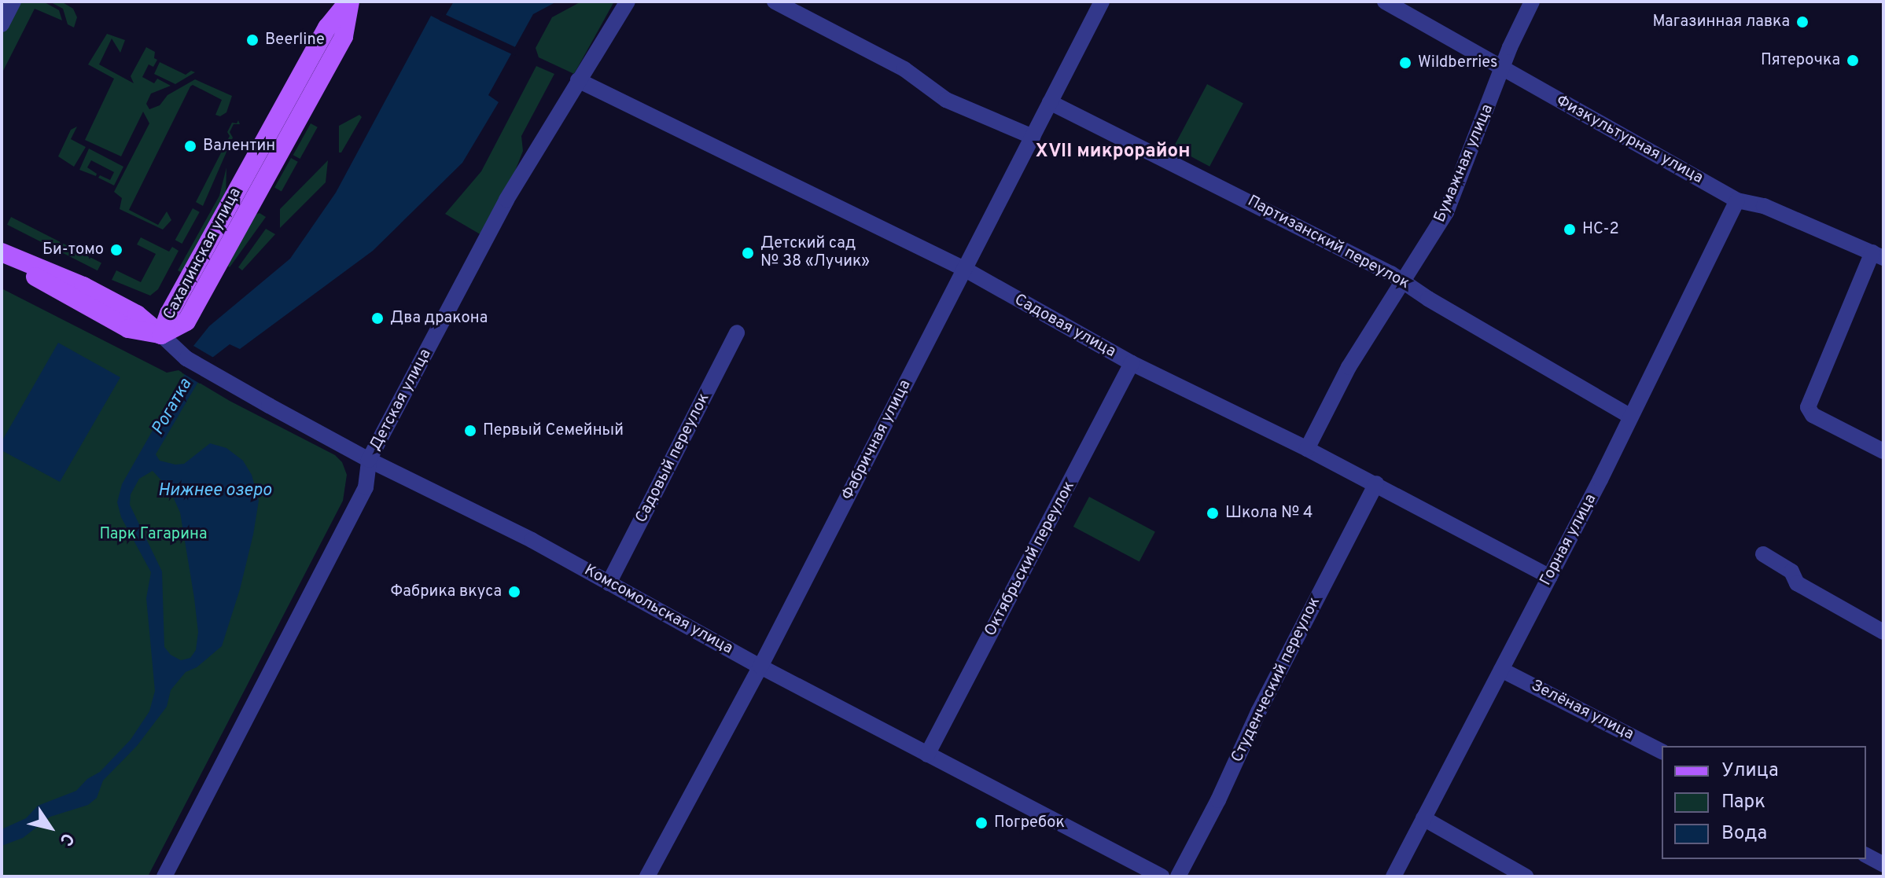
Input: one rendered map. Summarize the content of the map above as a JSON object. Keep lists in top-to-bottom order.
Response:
{
  "streets": {
    "main road": ["Сахалинская улица", "Комсомольская улица"],
    "street": [
      "Физкультурная улица",
      "Бумажная улица",
      "Партизанский переулок",
      "Садовая улица",
      "Детская улица",
      "Фабричная улица",
      "Садовый переулок",
      "Горная улица",
      "Октябрьский переулок",
      "Студенческий переулок",
      "Зелёная улица"
    ]
  },
  "crossings": [
    ["Физкультурная улица", "Бумажная улица"],
    ["Физкультурная улица", "Горная улица"],
    ["Бумажная улица", "Партизанский переулок"],
    ["Бумажная улица", "Садовая улица"],
    ["Партизанский переулок", "Фабричная улица"],
    ["Партизанский переулок", "Горная улица"],
    ["Сахалинская улица", "Комсомольская улица"],
    ["Садовая улица", "Детская улица"],
    ["Садовая улица", "Фабричная улица"],
    ["Садовая улица", "Горная улица"],
    ["Садовая улица", "Октябрьский переулок"],
    ["Садовая улица", "Студенческий переулок"],
    ["Детская улица", "Комсомольская улица"],
    ["Фабричная улица", "Комсомольская улица"],
    ["Садовый переулок", "Комсомольская улица"],
    ["Горная улица", "Зелёная улица"],
    ["Октябрьский переулок", "Комсомольская улица"]
  ],
  "districts": ["XVII микрорайон"],
  "water": ["Рогатка", "Нижнее озеро"],
  "parks": ["Парк Гагарина"],
  "places": [
    "Магазинная лавка",
    "Beerline",
    "Пятерочка",
    "Wildberries",
    "Валентин",
    "НС-2",
    "Би-томо",
    "Детский сад № 38 «Лучик»",
    "Два дракона",
    "Первый Семейный",
    "Школа № 4",
    "Фабрика вкуса",
    "Погребок"
  ],
  "legend": ["Улица", "Парк", "Вода"],
  "north": "bottom right"
}
